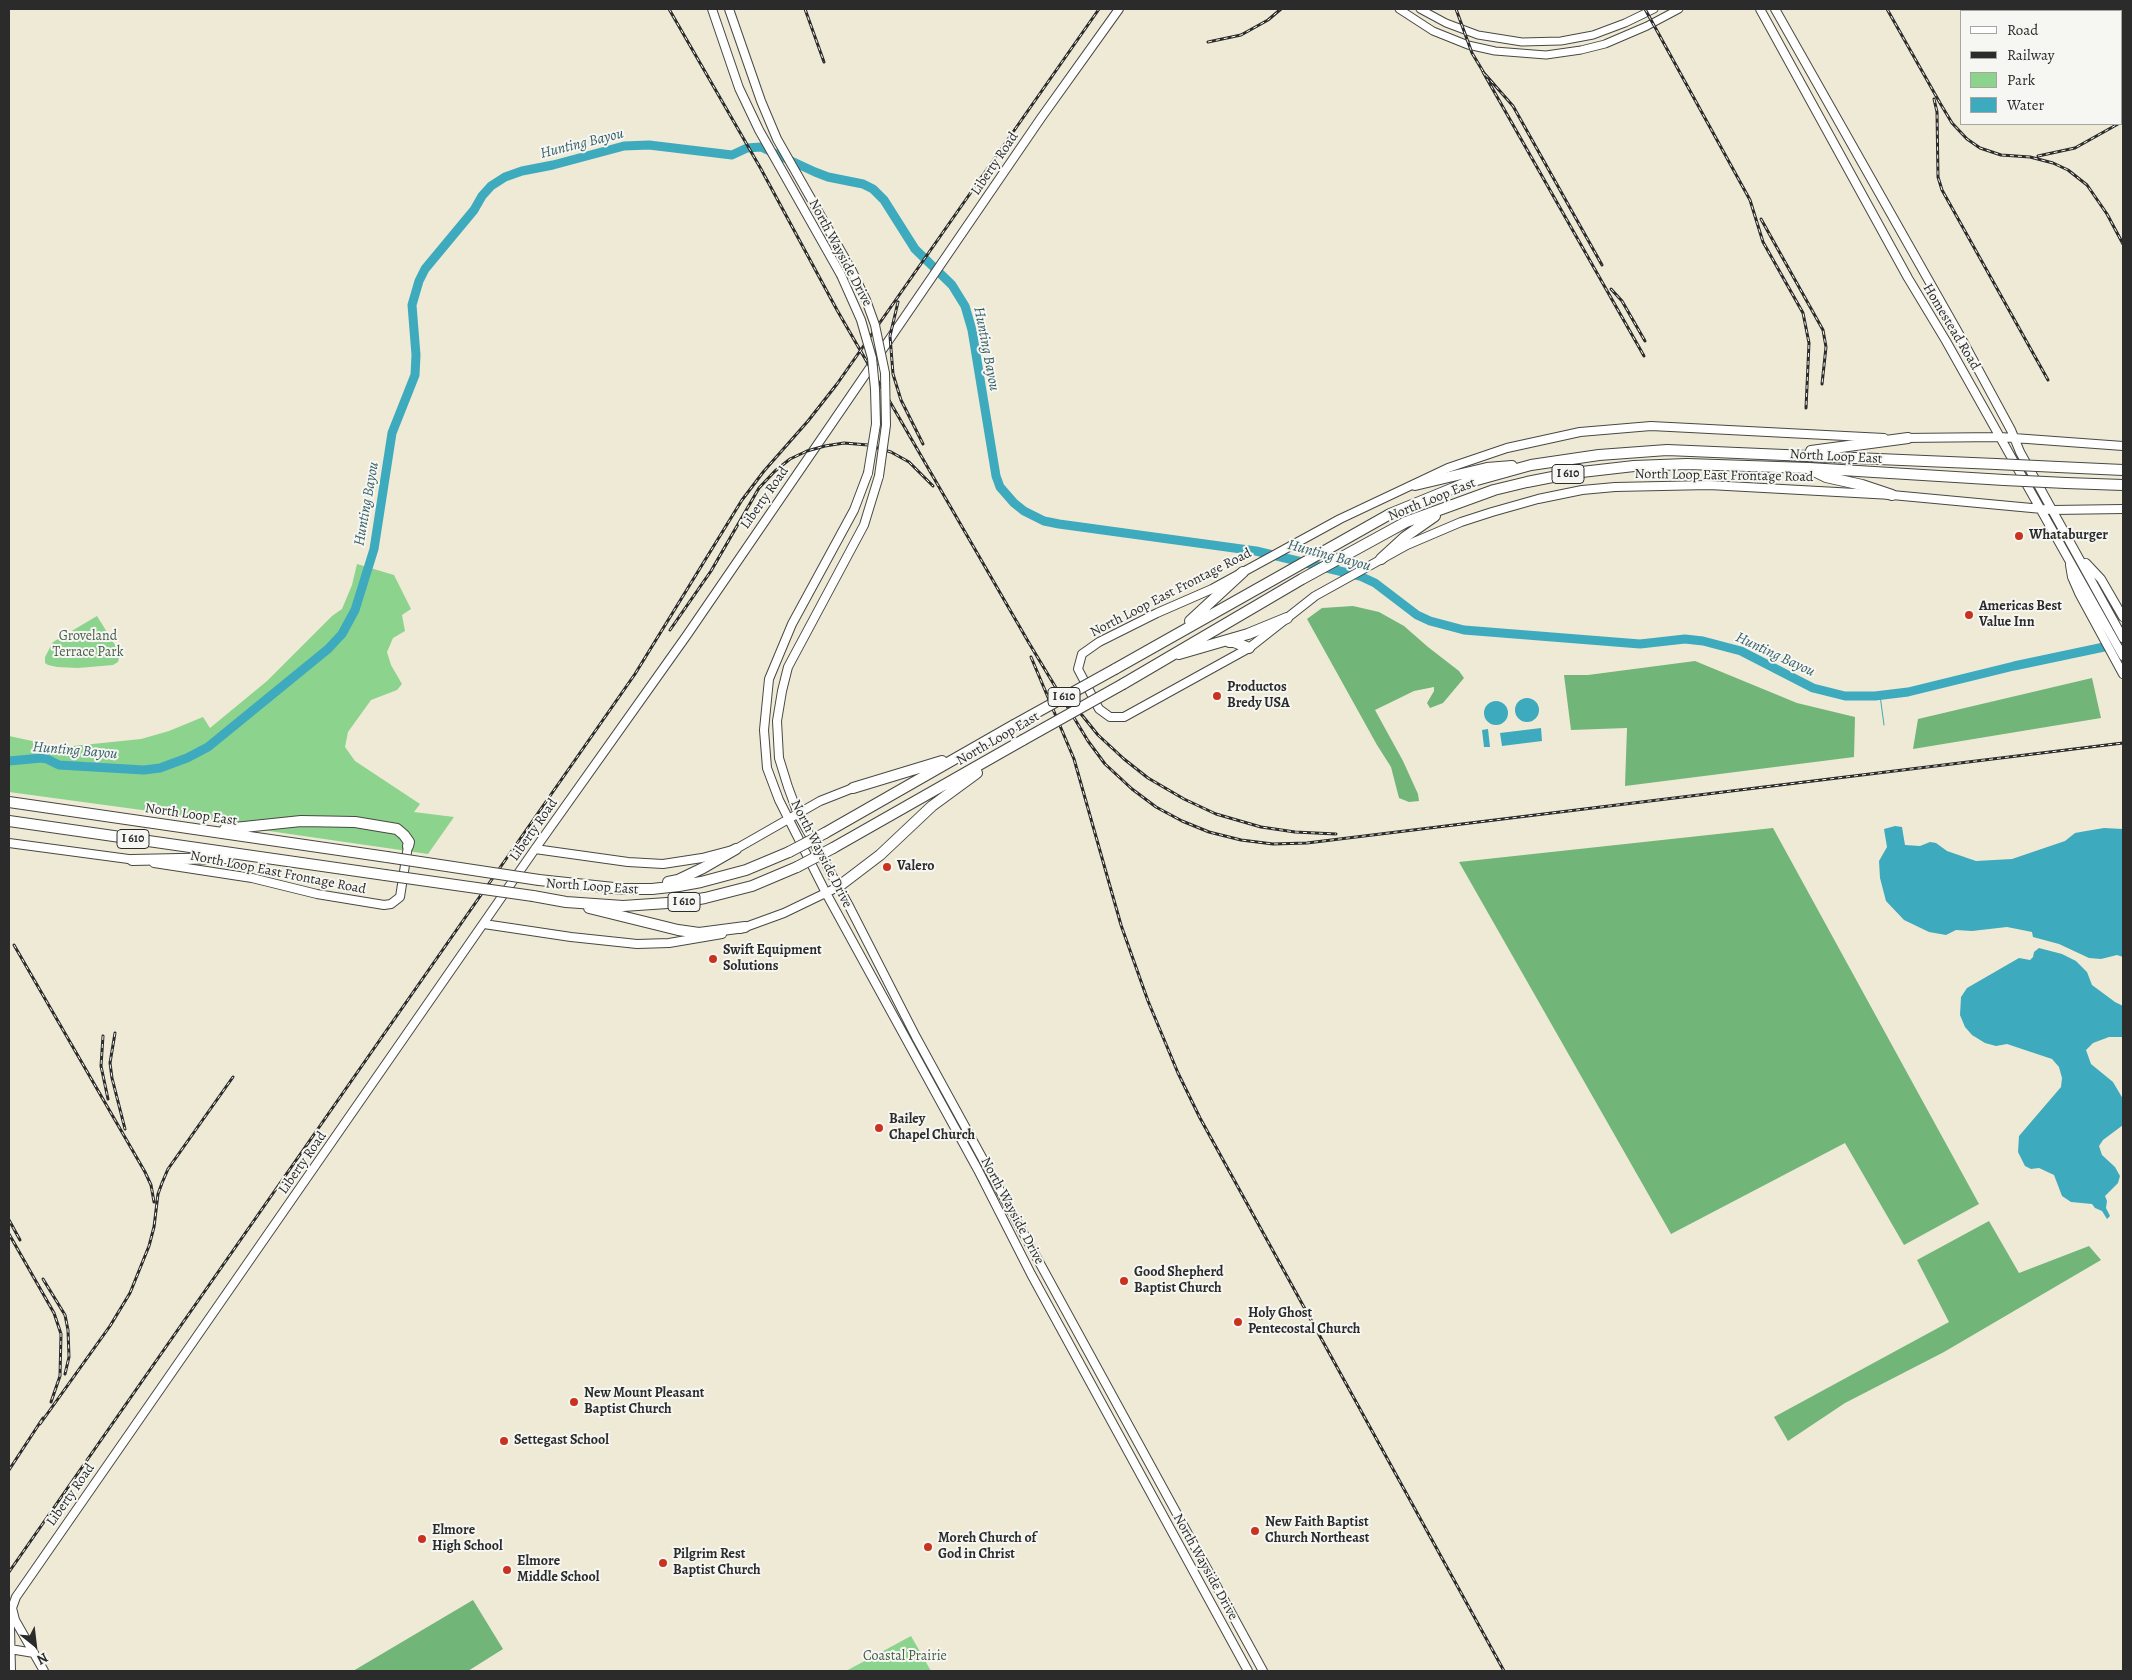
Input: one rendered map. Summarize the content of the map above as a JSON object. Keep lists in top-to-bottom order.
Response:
{
  "streets": {
    "highway": ["North Loop East", "I 610"],
    "main road": [
      "Liberty Road",
      "North Wayside Drive",
      "Homestead Road",
      "North Loop East Frontage Road"
    ]
  },
  "crossings": [
    ["Homestead Road", "North Loop East Frontage Road"]
  ],
  "water": ["Hunting Bayou"],
  "parks": ["Groveland Terrace Park", "Coastal Prairie"],
  "places": [
    "Whataburger",
    "Americas Best Value Inn",
    "Productos Bredy USA",
    "Valero",
    "Swift Equipment Solutions",
    "Bailey Chapel Church",
    "Good Shepherd Baptist Church",
    "Holy Ghost Pentecostal Church",
    "New Mount Pleasant Baptist Church",
    "Settegast School",
    "New Faith Baptist Church Northeast",
    "Elmore High School",
    "Moreh Church of God in Christ",
    "Pilgrim Rest Baptist Church",
    "Elmore Middle School"
  ],
  "legend": [
    "Road",
    "Railway",
    "Park",
    "Water"
  ],
  "north": "bottom right"
}
